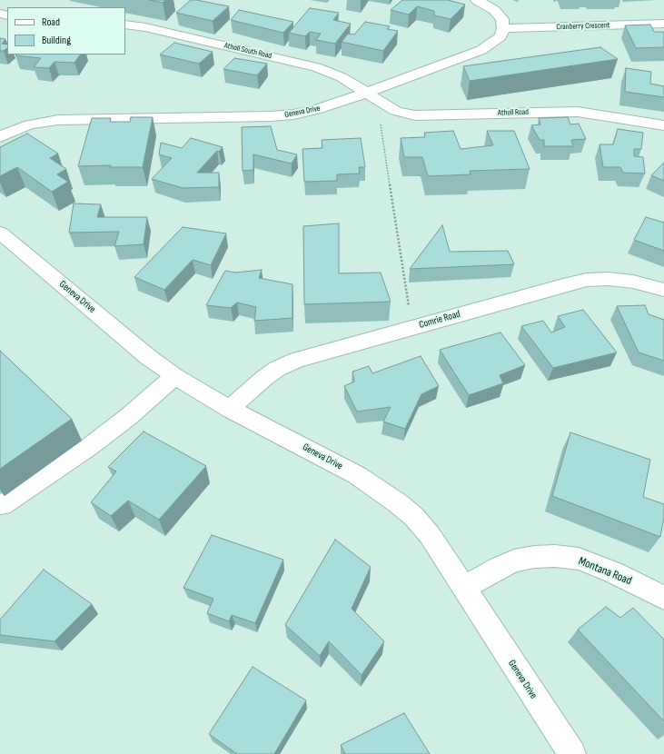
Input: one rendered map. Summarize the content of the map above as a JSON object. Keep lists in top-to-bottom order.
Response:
{
  "streets": {
    "street": [
      "Cranberry Crescent",
      "Atholl South Road",
      "Geneva Drive",
      "Atholl Road",
      "Comrie Road",
      "Montana Road"
    ]
  },
  "crossings": [
    ["Cranberry Crescent", "Geneva Drive"],
    ["Atholl South Road", "Geneva Drive"],
    ["Atholl South Road", "Atholl Road"],
    ["Geneva Drive", "Atholl Road"],
    ["Geneva Drive", "Comrie Road"],
    ["Geneva Drive", "Montana Road"]
  ],
  "legend": ["Road", "Building"]
}
